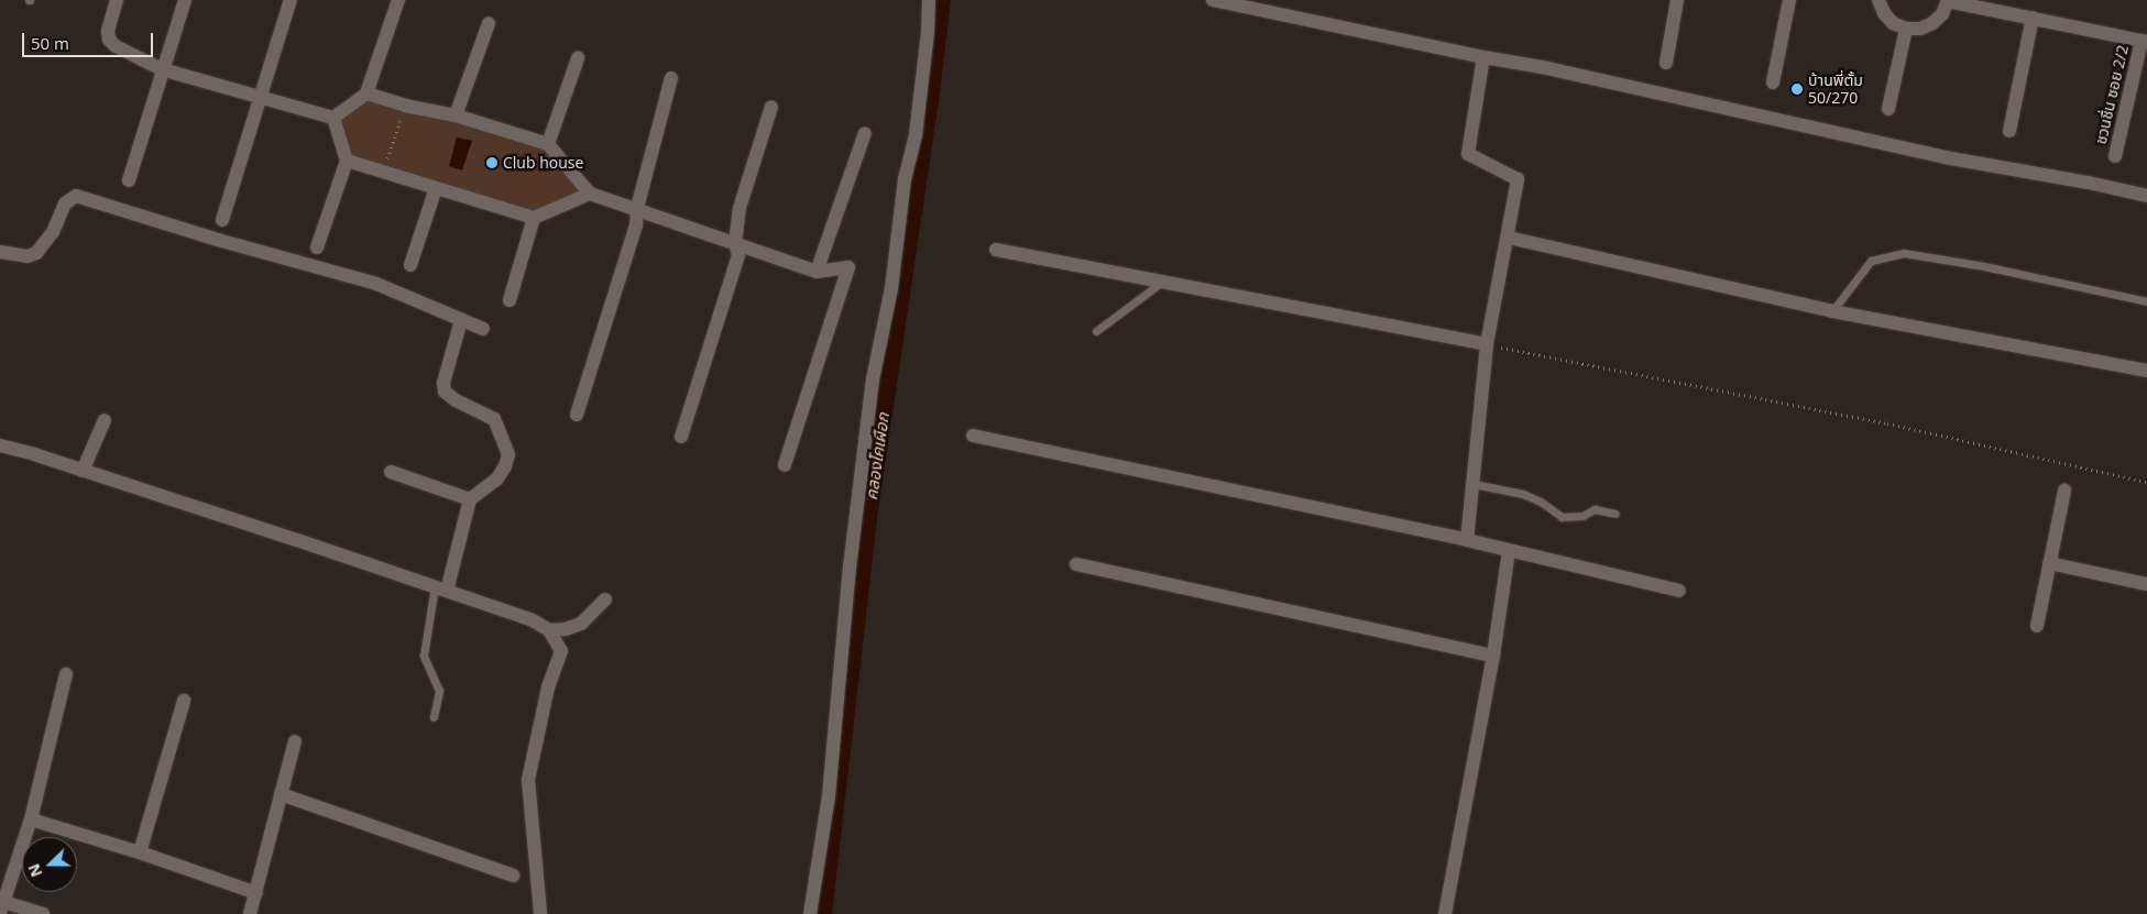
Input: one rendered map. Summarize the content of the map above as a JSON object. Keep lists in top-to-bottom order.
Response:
{
  "streets": {
    "street": ["ชวนชื่น ซอย 2/2"]
  },
  "water": ["คลองโคเผือก"],
  "places": ["บ้านพี่ตั้ม 50/270", "Club house"],
  "scale_bar": "50 m",
  "north": "left"
}
